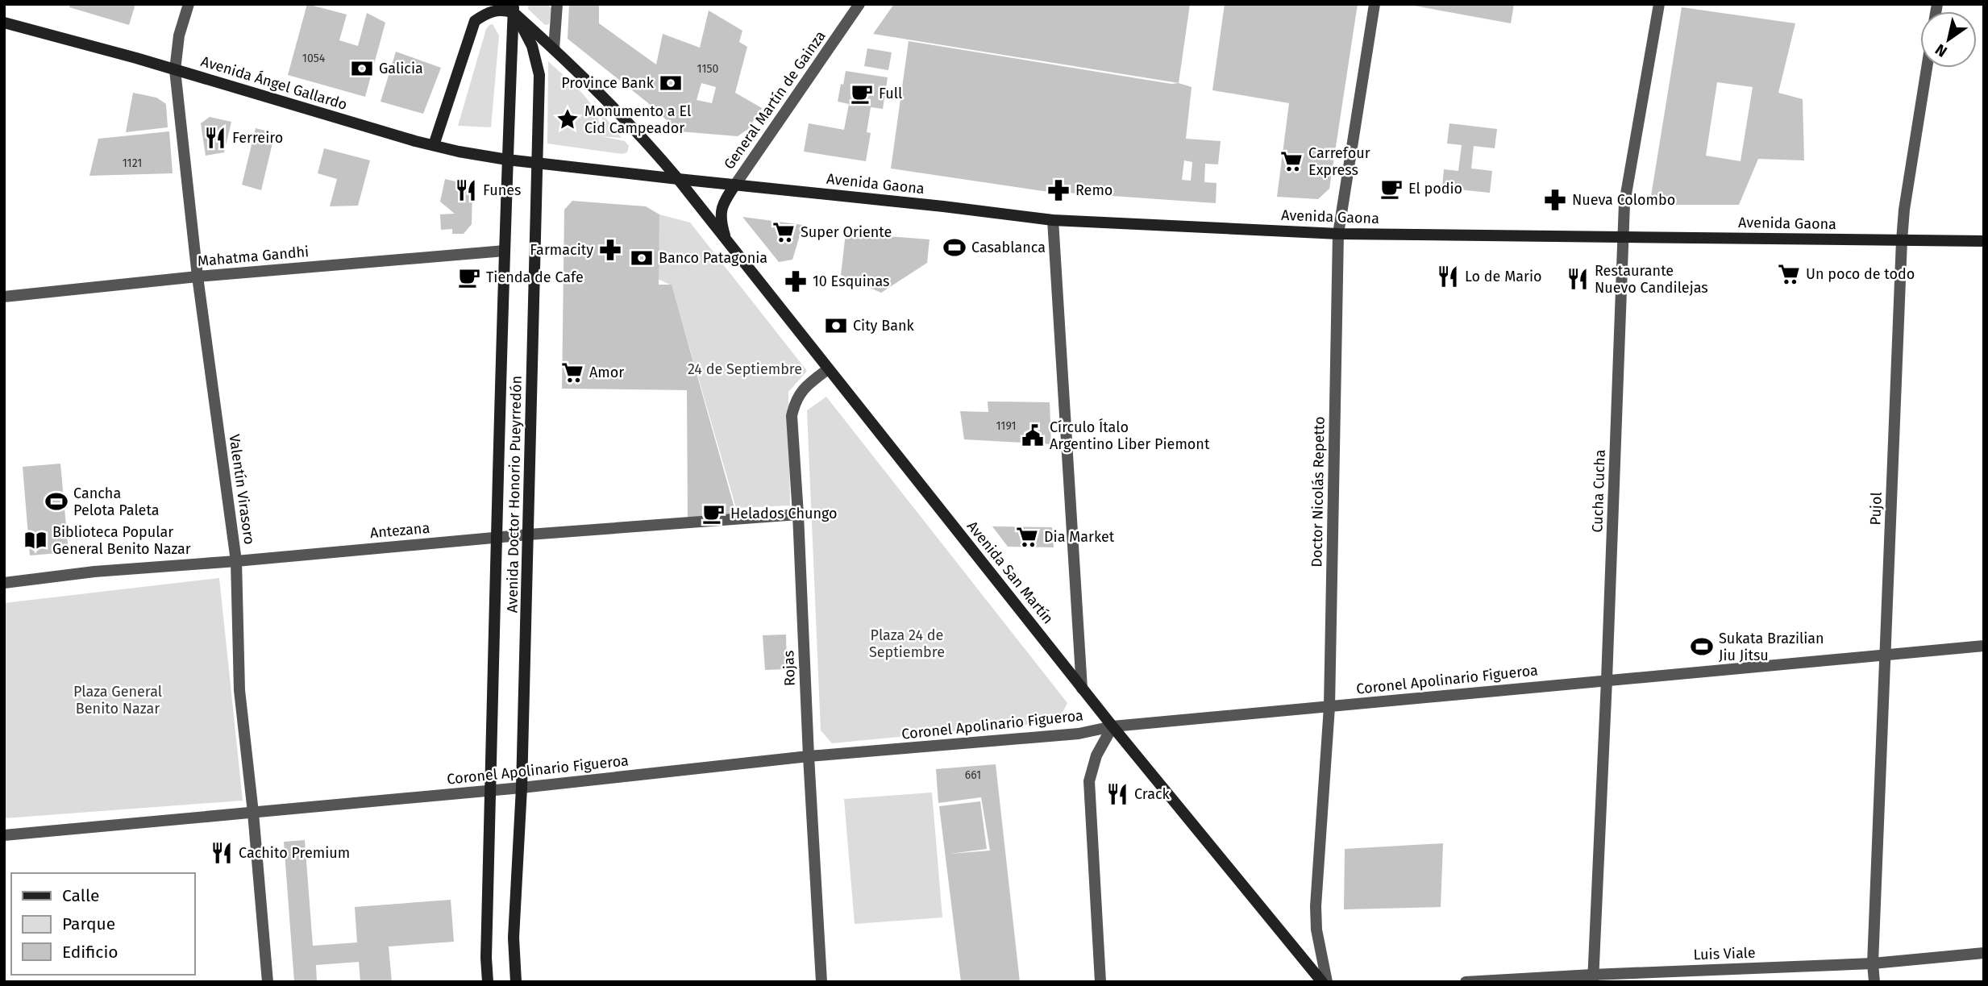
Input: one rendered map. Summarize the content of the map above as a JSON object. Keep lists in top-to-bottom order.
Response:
{
  "streets": {
    "main road": [
      "Avenida Ángel Gallardo",
      "Avenida Gaona",
      "Avenida Doctor Honorio Pueyrredón",
      "Avenida San Martín"
    ],
    "street": [
      "General Martín de Gainza",
      "Mahatma Gandhi",
      "Valentín Virasoro",
      "Cucha Cucha",
      "Doctor Nicolás Repetto",
      "Pujol",
      "Antezana",
      "Rojas",
      "Coronel Apolinario Figueroa",
      "Luis Viale"
    ]
  },
  "crossings": [
    ["Avenida Ángel Gallardo", "Avenida Gaona"],
    ["Avenida Ángel Gallardo", "Valentín Virasoro"],
    ["Avenida Ángel Gallardo", "Avenida Doctor Honorio Pueyrredón"],
    ["General Martín de Gainza", "Avenida Gaona"],
    ["Avenida Gaona", "Cucha Cucha"],
    ["Avenida Gaona", "Doctor Nicolás Repetto"],
    ["Avenida Gaona", "Avenida Doctor Honorio Pueyrredón"],
    ["Avenida Gaona", "Pujol"],
    ["Avenida Gaona", "Avenida San Martín"],
    ["Mahatma Gandhi", "Valentín Virasoro"],
    ["Mahatma Gandhi", "Avenida Doctor Honorio Pueyrredón"],
    ["Valentín Virasoro", "Antezana"],
    ["Valentín Virasoro", "Coronel Apolinario Figueroa"],
    ["Cucha Cucha", "Coronel Apolinario Figueroa"],
    ["Cucha Cucha", "Luis Viale"],
    ["Doctor Nicolás Repetto", "Coronel Apolinario Figueroa"],
    ["Avenida Doctor Honorio Pueyrredón", "Antezana"],
    ["Avenida Doctor Honorio Pueyrredón", "Coronel Apolinario Figueroa"],
    ["Pujol", "Coronel Apolinario Figueroa"],
    ["Pujol", "Luis Viale"],
    ["Antezana", "Rojas"],
    ["Avenida San Martín", "Rojas"],
    ["Avenida San Martín", "Coronel Apolinario Figueroa"],
    ["Rojas", "Coronel Apolinario Figueroa"]
  ],
  "parks": ["24 de Septiembre", "Plaza 24 de Septiembre", "Plaza General Benito Nazar"],
  "places": {
    "bank": [
      "Galicia",
      "Province Bank",
      "Banco Patagonia",
      "City Bank"
    ],
    "cafe": [
      "Full",
      "El podio",
      "Tienda de Cafe",
      "Helados Chungo"
    ],
    "place": ["Monumento a El Cid Campeador"],
    "restaurant": [
      "Ferreiro",
      "Funes",
      "Lo de Mario",
      "Restaurante Nuevo Candilejas",
      "Crack",
      "Cachito Premium"
    ],
    "supermarket": [
      "Carrefour Express",
      "Super Oriente",
      "Un poco de todo",
      "Amor",
      "Dia Market"
    ],
    "pharmacy": [
      "Remo",
      "Nueva Colombo",
      "Farmacity",
      "10 Esquinas"
    ],
    "sports": ["Casablanca", "Cancha Pelota Paleta", "Sukata Brazilian Jiu Jitsu"],
    "public building": ["Círculo Ítalo Argentino Liber Piemont"],
    "library": ["Biblioteca Popular General Benito Nazar"]
  },
  "house_numbers": [
    "1054",
    "1150",
    "1121",
    "1191",
    "661"
  ],
  "legend": ["Calle", "Parque", "Edificio"],
  "north": "bottom left"
}
